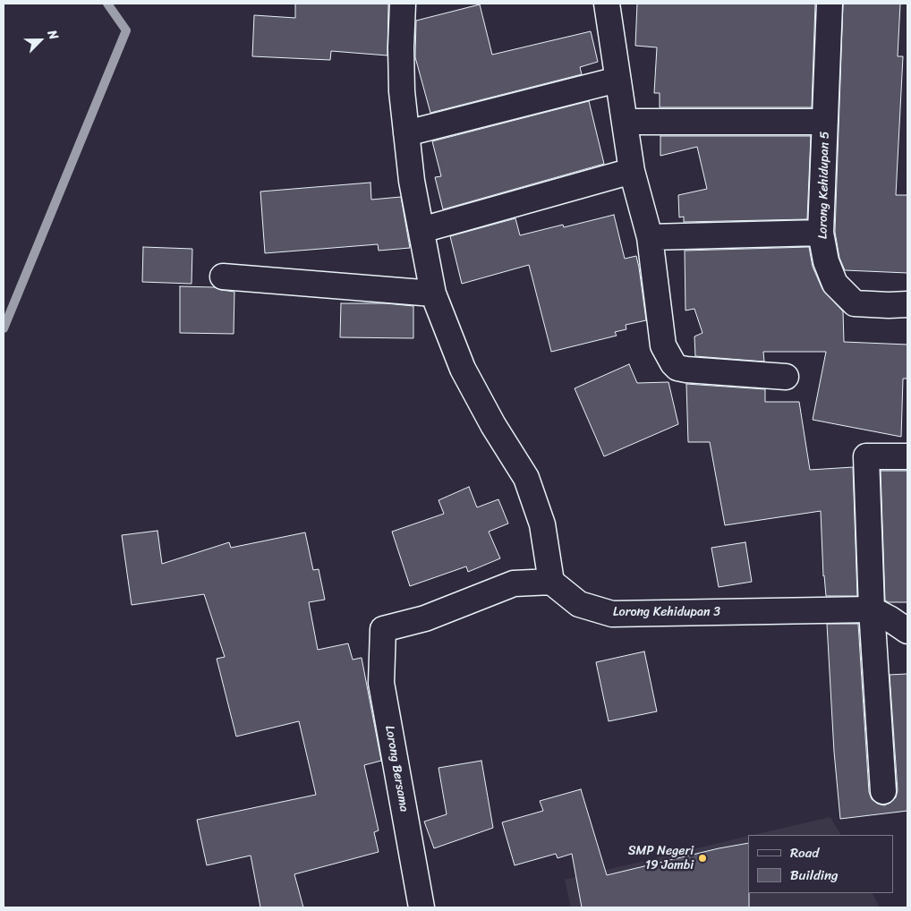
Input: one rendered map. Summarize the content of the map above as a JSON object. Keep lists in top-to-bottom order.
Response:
{
  "streets": {
    "street": ["Lorong Kehidupan 5", "Lorong Kehidupan 3", "Lorong Bersama"]
  },
  "crossings": [
    ["Lorong Kehidupan 3", "Lorong Bersama"]
  ],
  "places": ["SMP Negeri 19 Jambi"],
  "legend": ["Road", "Building"],
  "north": "top right"
}
